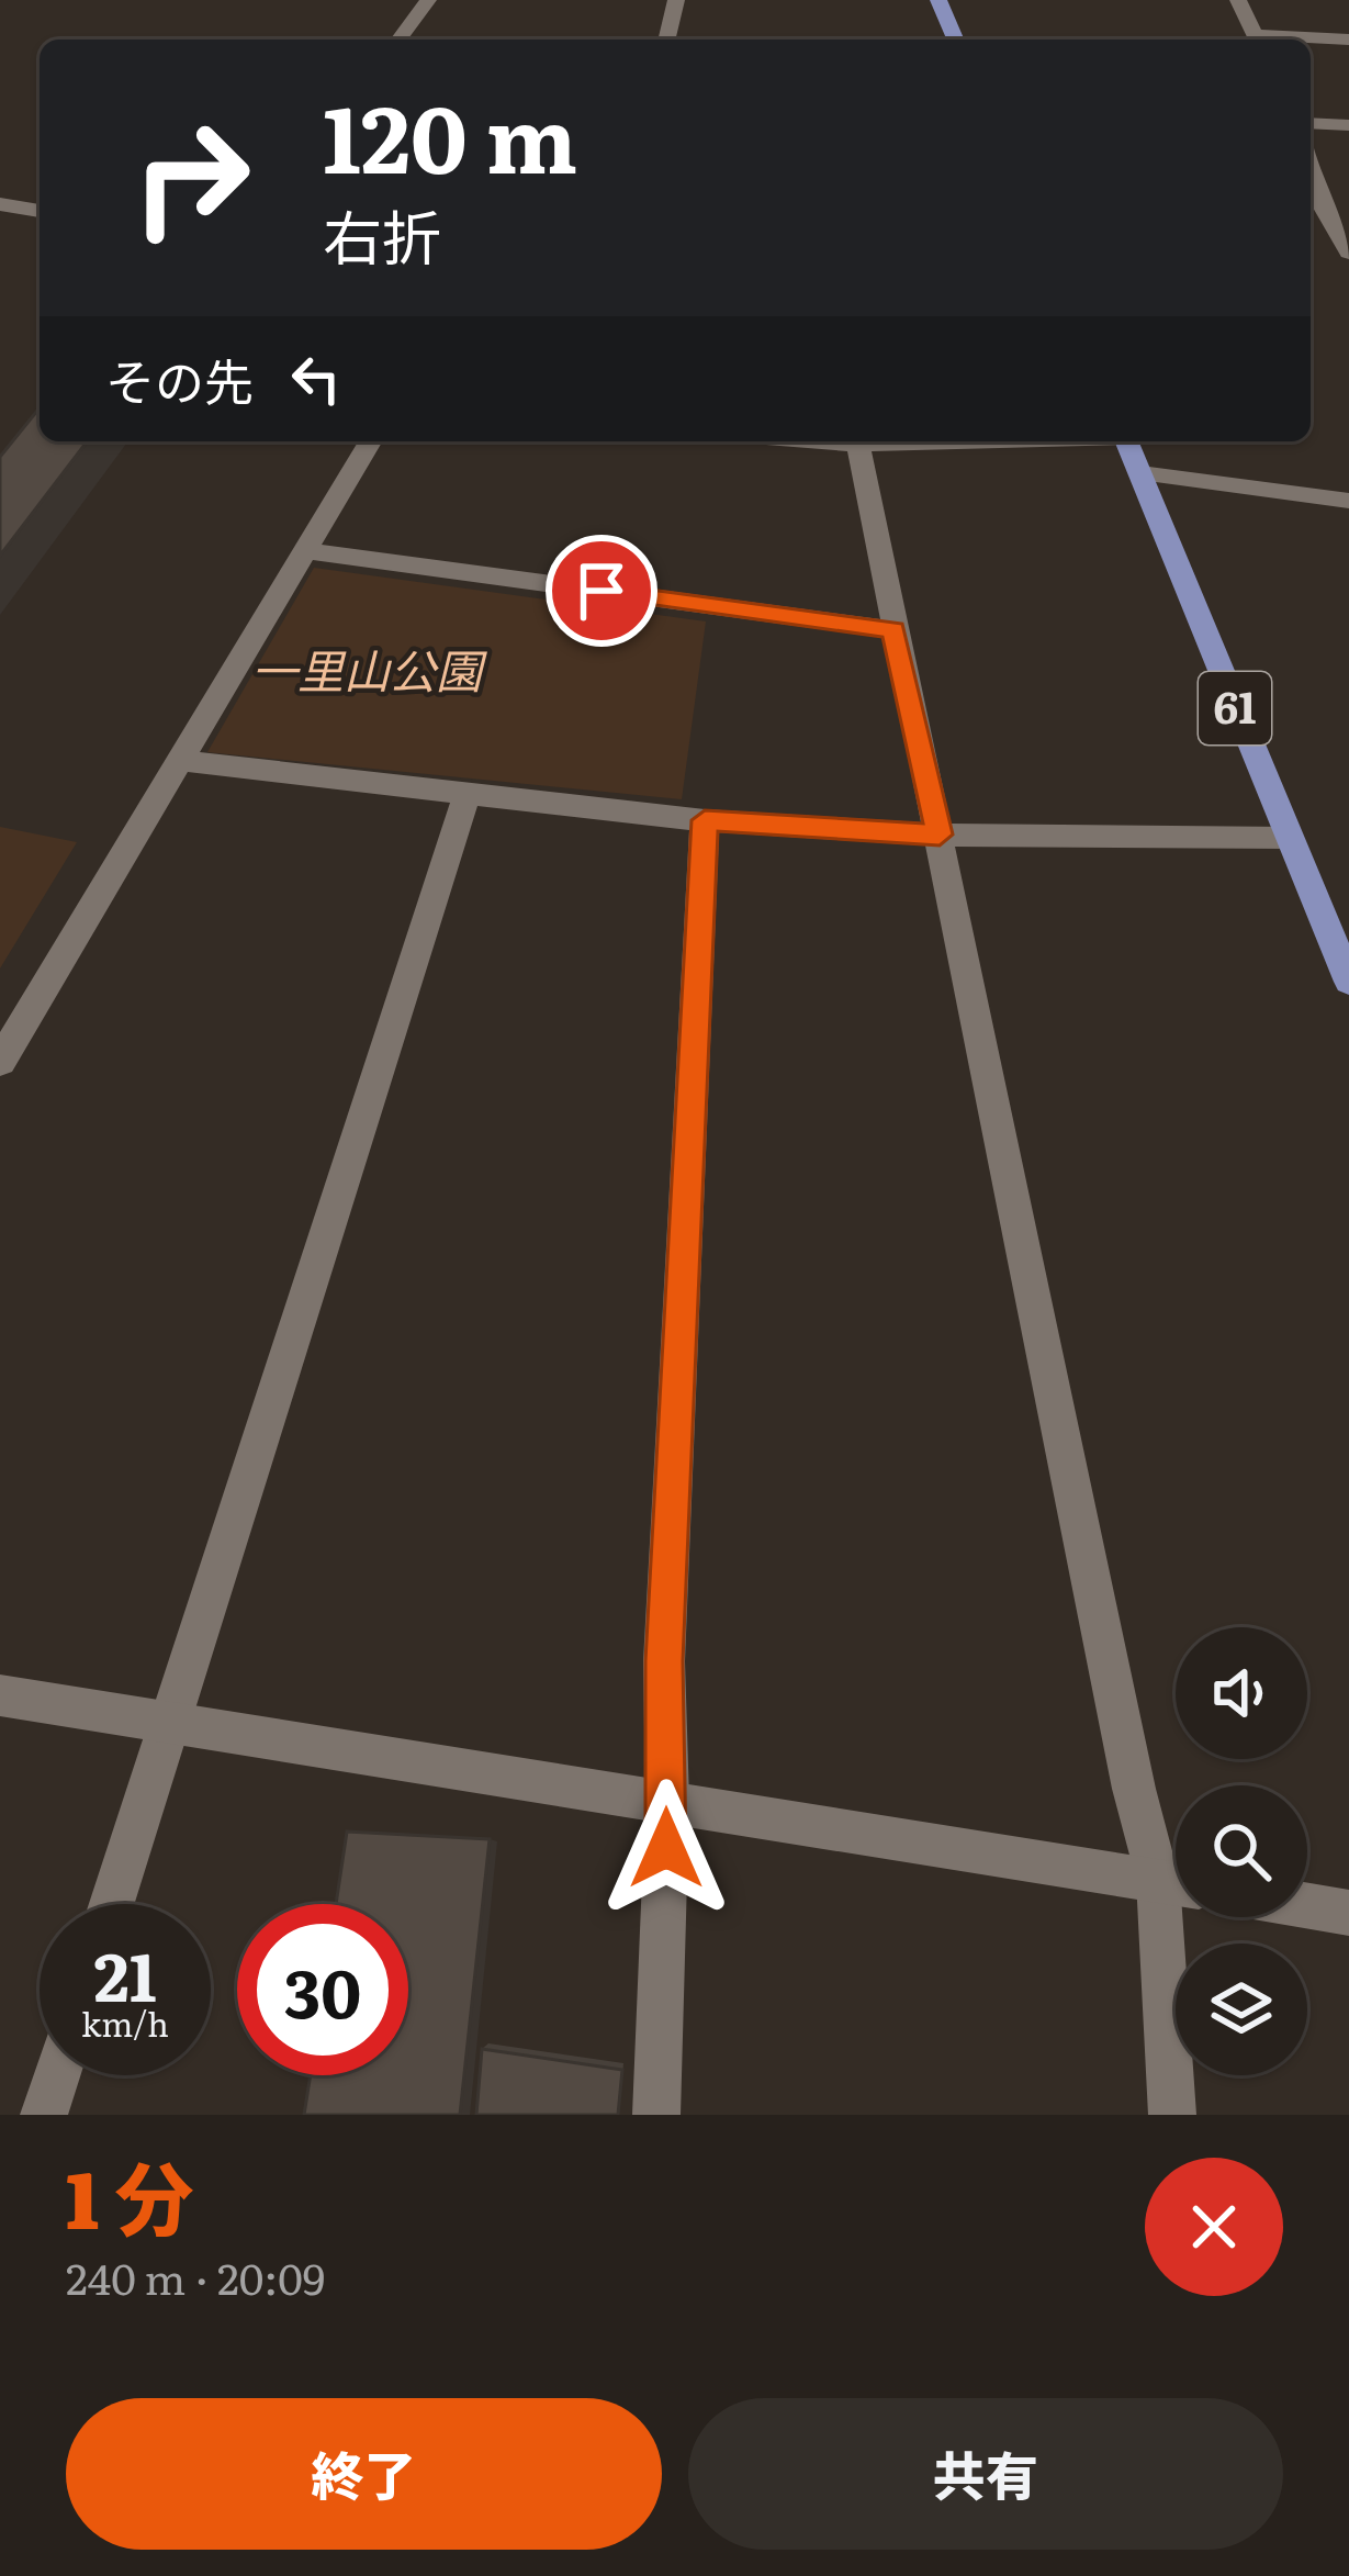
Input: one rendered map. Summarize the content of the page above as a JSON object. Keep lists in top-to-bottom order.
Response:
{
  "streets": {
    "main road": ["61"]
  },
  "parks": ["一里山公園"],
  "page": {
    "turn": ["120 m", "右折"],
    "then": "その先",
    "speed": "21 km/h",
    "limit": "30",
    "heading": ["1 分", "240 m · 20:09"],
    "buttons": ["終了", "共有"]
  }
}
